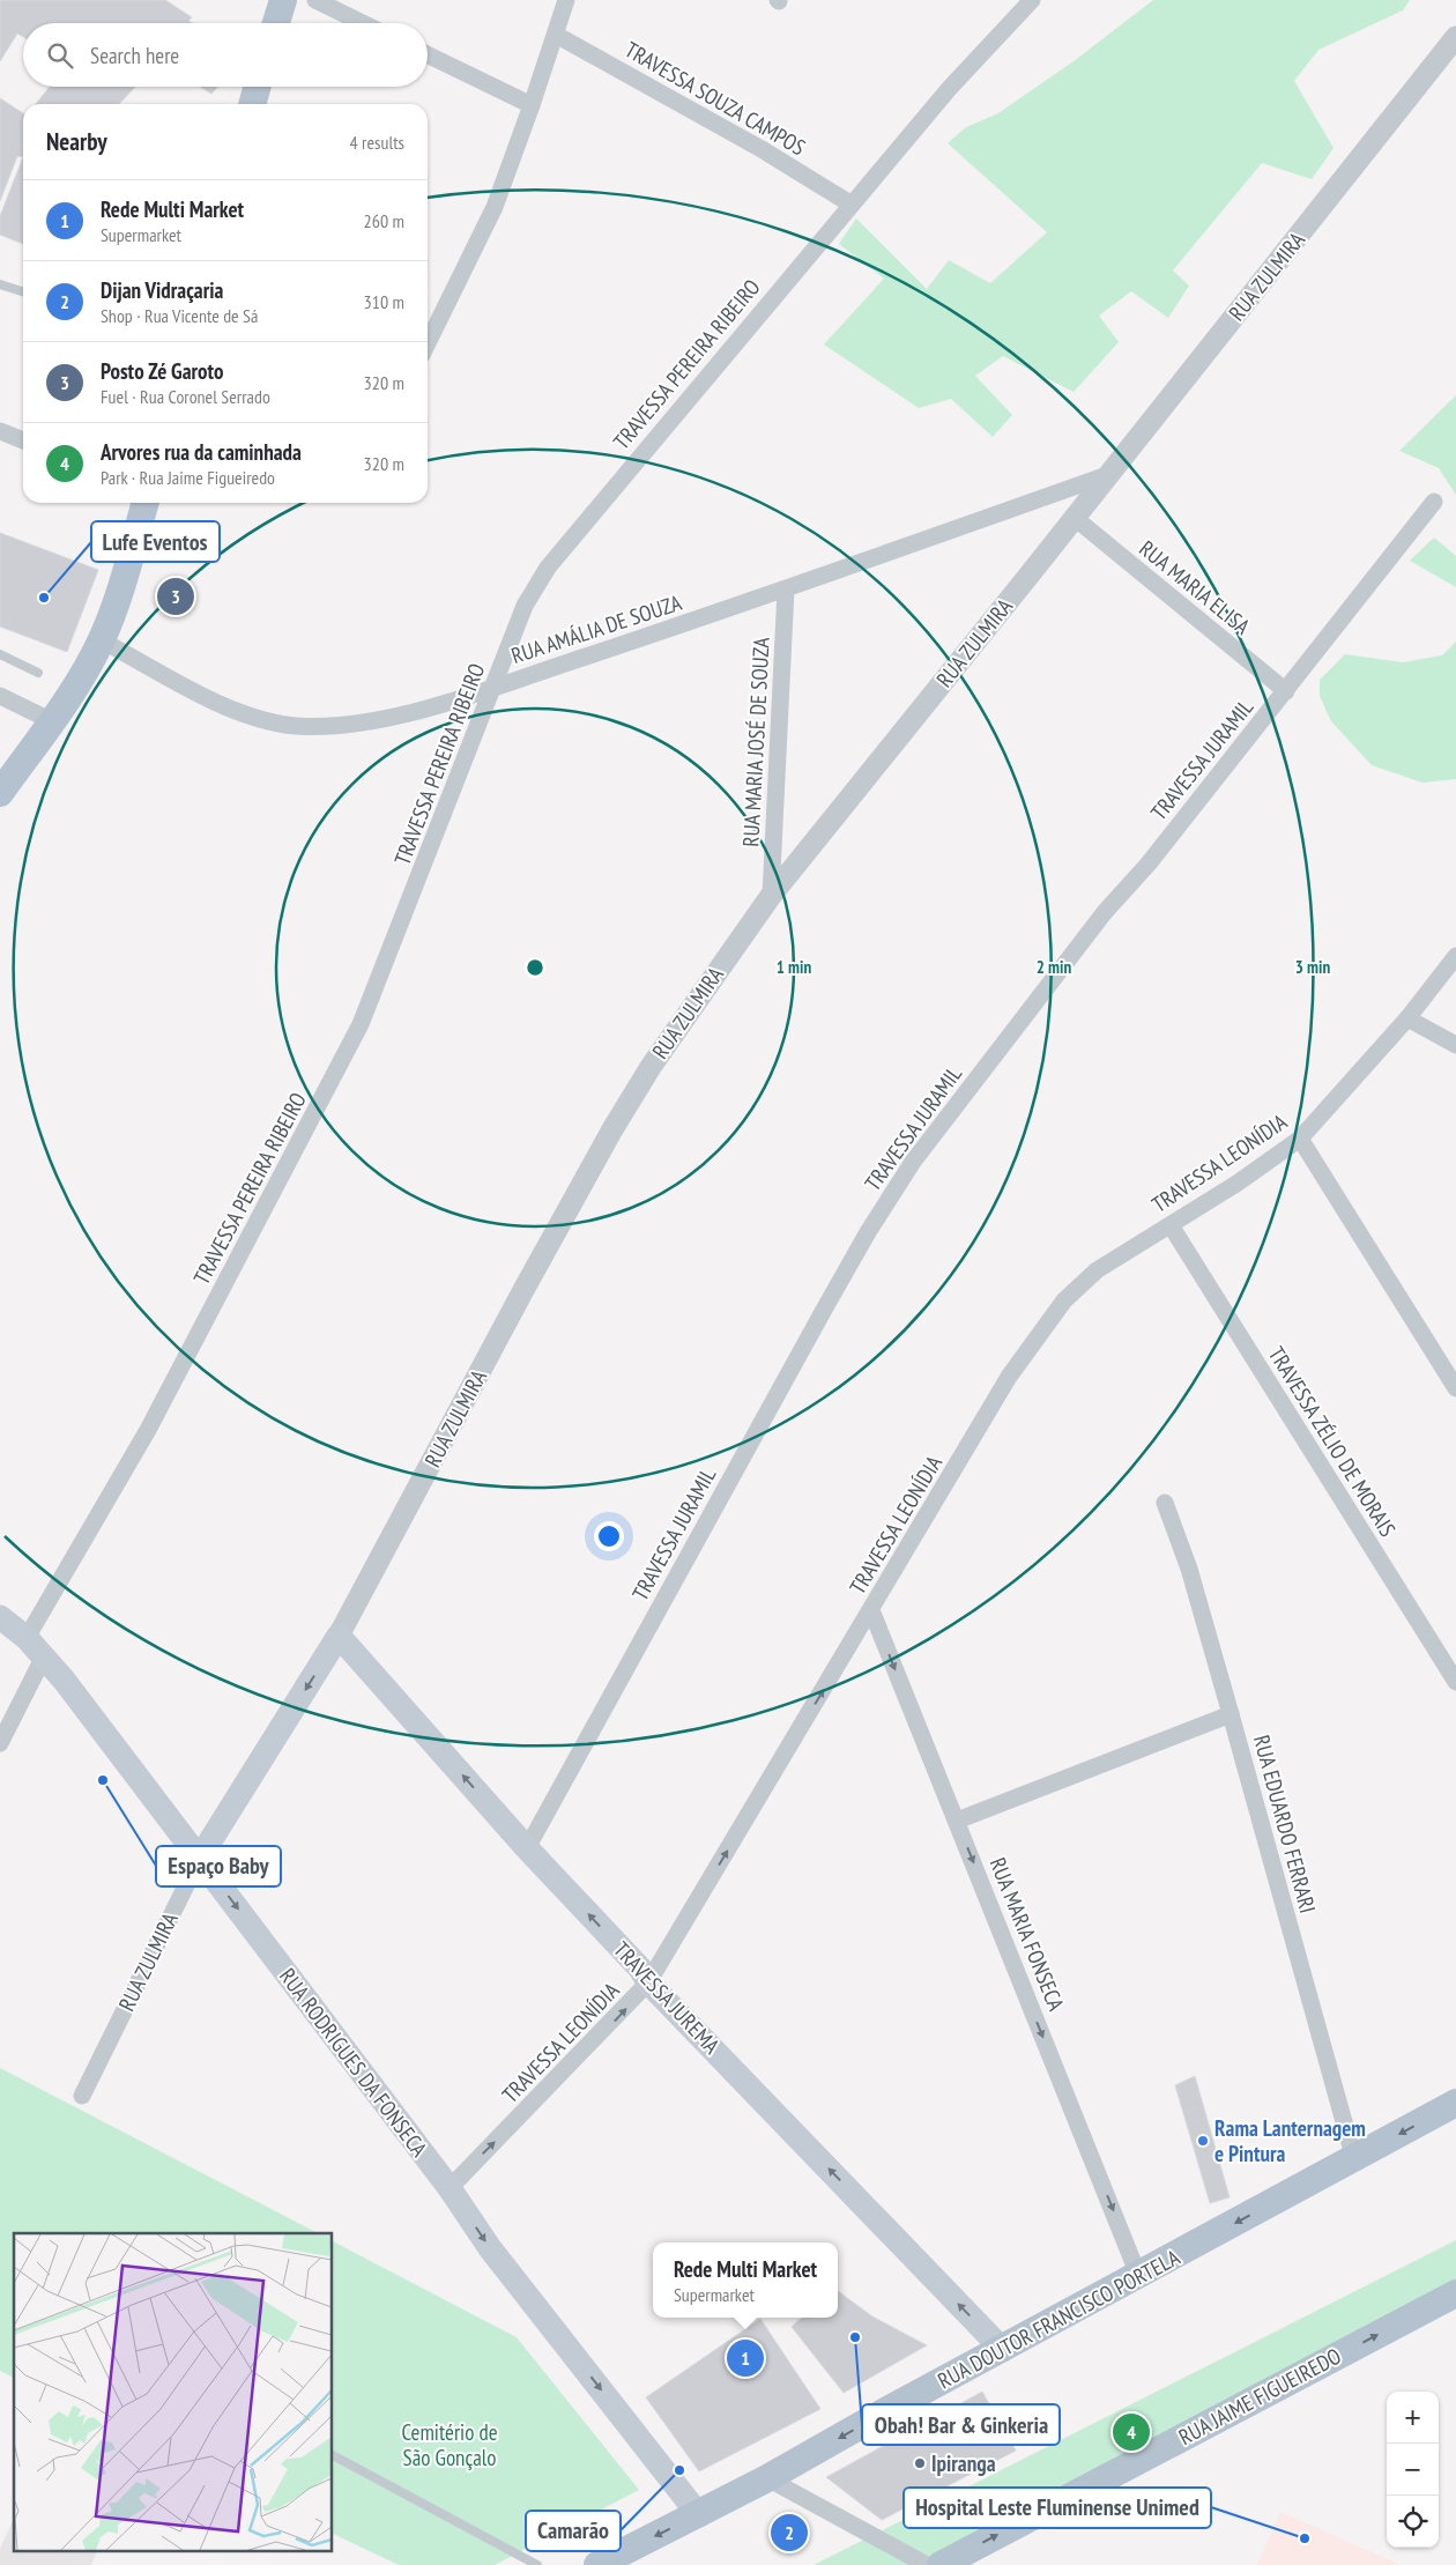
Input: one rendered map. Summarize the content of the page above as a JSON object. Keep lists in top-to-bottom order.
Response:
{
  "streets": {
    "main road": [
      "RUA ZULMIRA",
      "TRAVESSA JUREMA",
      "RUA RODRIGUES DA FONSECA",
      "RUA DOUTOR FRANCISCO PORTELA",
      "RUA JAIME FIGUEIREDO"
    ],
    "street": [
      "TRAVESSA SOUZA CAMPOS",
      "TRAVESSA PEREIRA RIBEIRO",
      "RUA MARIA ELISA",
      "RUA AMÁLIA DE SOUZA",
      "RUA MARIA JOSÉ DE SOUZA",
      "TRAVESSA JURAMIL",
      "TRAVESSA LEONÍDIA",
      "TRAVESSA ZÉLIO DE MORAIS",
      "RUA EDUARDO FERRARI",
      "RUA MARIA FONSECA"
    ]
  },
  "crossings": [
    ["TRAVESSA SOUZA CAMPOS", "TRAVESSA PEREIRA RIBEIRO"],
    ["RUA ZULMIRA", "RUA MARIA ELISA"],
    ["RUA ZULMIRA", "RUA AMÁLIA DE SOUZA"],
    ["RUA ZULMIRA", "RUA MARIA JOSÉ DE SOUZA"],
    ["RUA ZULMIRA", "TRAVESSA JUREMA"],
    ["RUA ZULMIRA", "RUA RODRIGUES DA FONSECA"],
    ["TRAVESSA PEREIRA RIBEIRO", "RUA AMÁLIA DE SOUZA"],
    ["TRAVESSA PEREIRA RIBEIRO", "RUA RODRIGUES DA FONSECA"],
    ["RUA MARIA ELISA", "TRAVESSA JURAMIL"],
    ["RUA AMÁLIA DE SOUZA", "RUA MARIA JOSÉ DE SOUZA"],
    ["TRAVESSA JURAMIL", "TRAVESSA JUREMA"],
    ["TRAVESSA LEONÍDIA", "TRAVESSA ZÉLIO DE MORAIS"],
    ["TRAVESSA LEONÍDIA", "RUA MARIA FONSECA"],
    ["TRAVESSA LEONÍDIA", "TRAVESSA JUREMA"],
    ["TRAVESSA LEONÍDIA", "RUA RODRIGUES DA FONSECA"],
    ["RUA EDUARDO FERRARI", "RUA DOUTOR FRANCISCO PORTELA"],
    ["RUA MARIA FONSECA", "RUA DOUTOR FRANCISCO PORTELA"],
    ["TRAVESSA JUREMA", "RUA DOUTOR FRANCISCO PORTELA"],
    ["RUA RODRIGUES DA FONSECA", "RUA DOUTOR FRANCISCO PORTELA"]
  ],
  "one_way": [
    "TRAVESSA LEONÍDIA",
    "RUA MARIA FONSECA",
    "TRAVESSA JUREMA",
    "RUA RODRIGUES DA FONSECA",
    "RUA DOUTOR FRANCISCO PORTELA",
    "RUA JAIME FIGUEIREDO"
  ],
  "parks": ["Cemitério de São Gonçalo"],
  "places": [
    "Lufe Eventos",
    "Espaço Baby",
    "Rama Lanternagem e Pintura",
    "Obah! Bar & Ginkeria",
    "Ipiranga",
    "Camarão",
    "Hospital Leste Fluminense Unimed"
  ],
  "page": {
    "search": "Search here",
    "heading": ["Nearby", "4 results"],
    "list": [
      {
        "mark": "1",
        "name": "Rede Multi Market",
        "note": "Supermarket",
        "value": "260 m"
      },
      {
        "mark": "2",
        "name": "Dijan Vidraçaria",
        "note": "Shop · Rua Vicente de Sá",
        "value": "310 m"
      },
      {
        "mark": "3",
        "name": "Posto Zé Garoto",
        "note": "Fuel · Rua Coronel Serrado",
        "value": "320 m"
      },
      {
        "mark": "4",
        "name": "Arvores rua da caminhada",
        "note": "Park · Rua Jaime Figueiredo",
        "value": "320 m"
      }
    ],
    "pins": [
      "3",
      "1",
      "4",
      "2"
    ],
    "popup": ["Rede Multi Market", "Supermarket"],
    "map_buttons": ["+", "−"]
  },
  "rings": ["1 min", "2 min", "3 min"]
}
